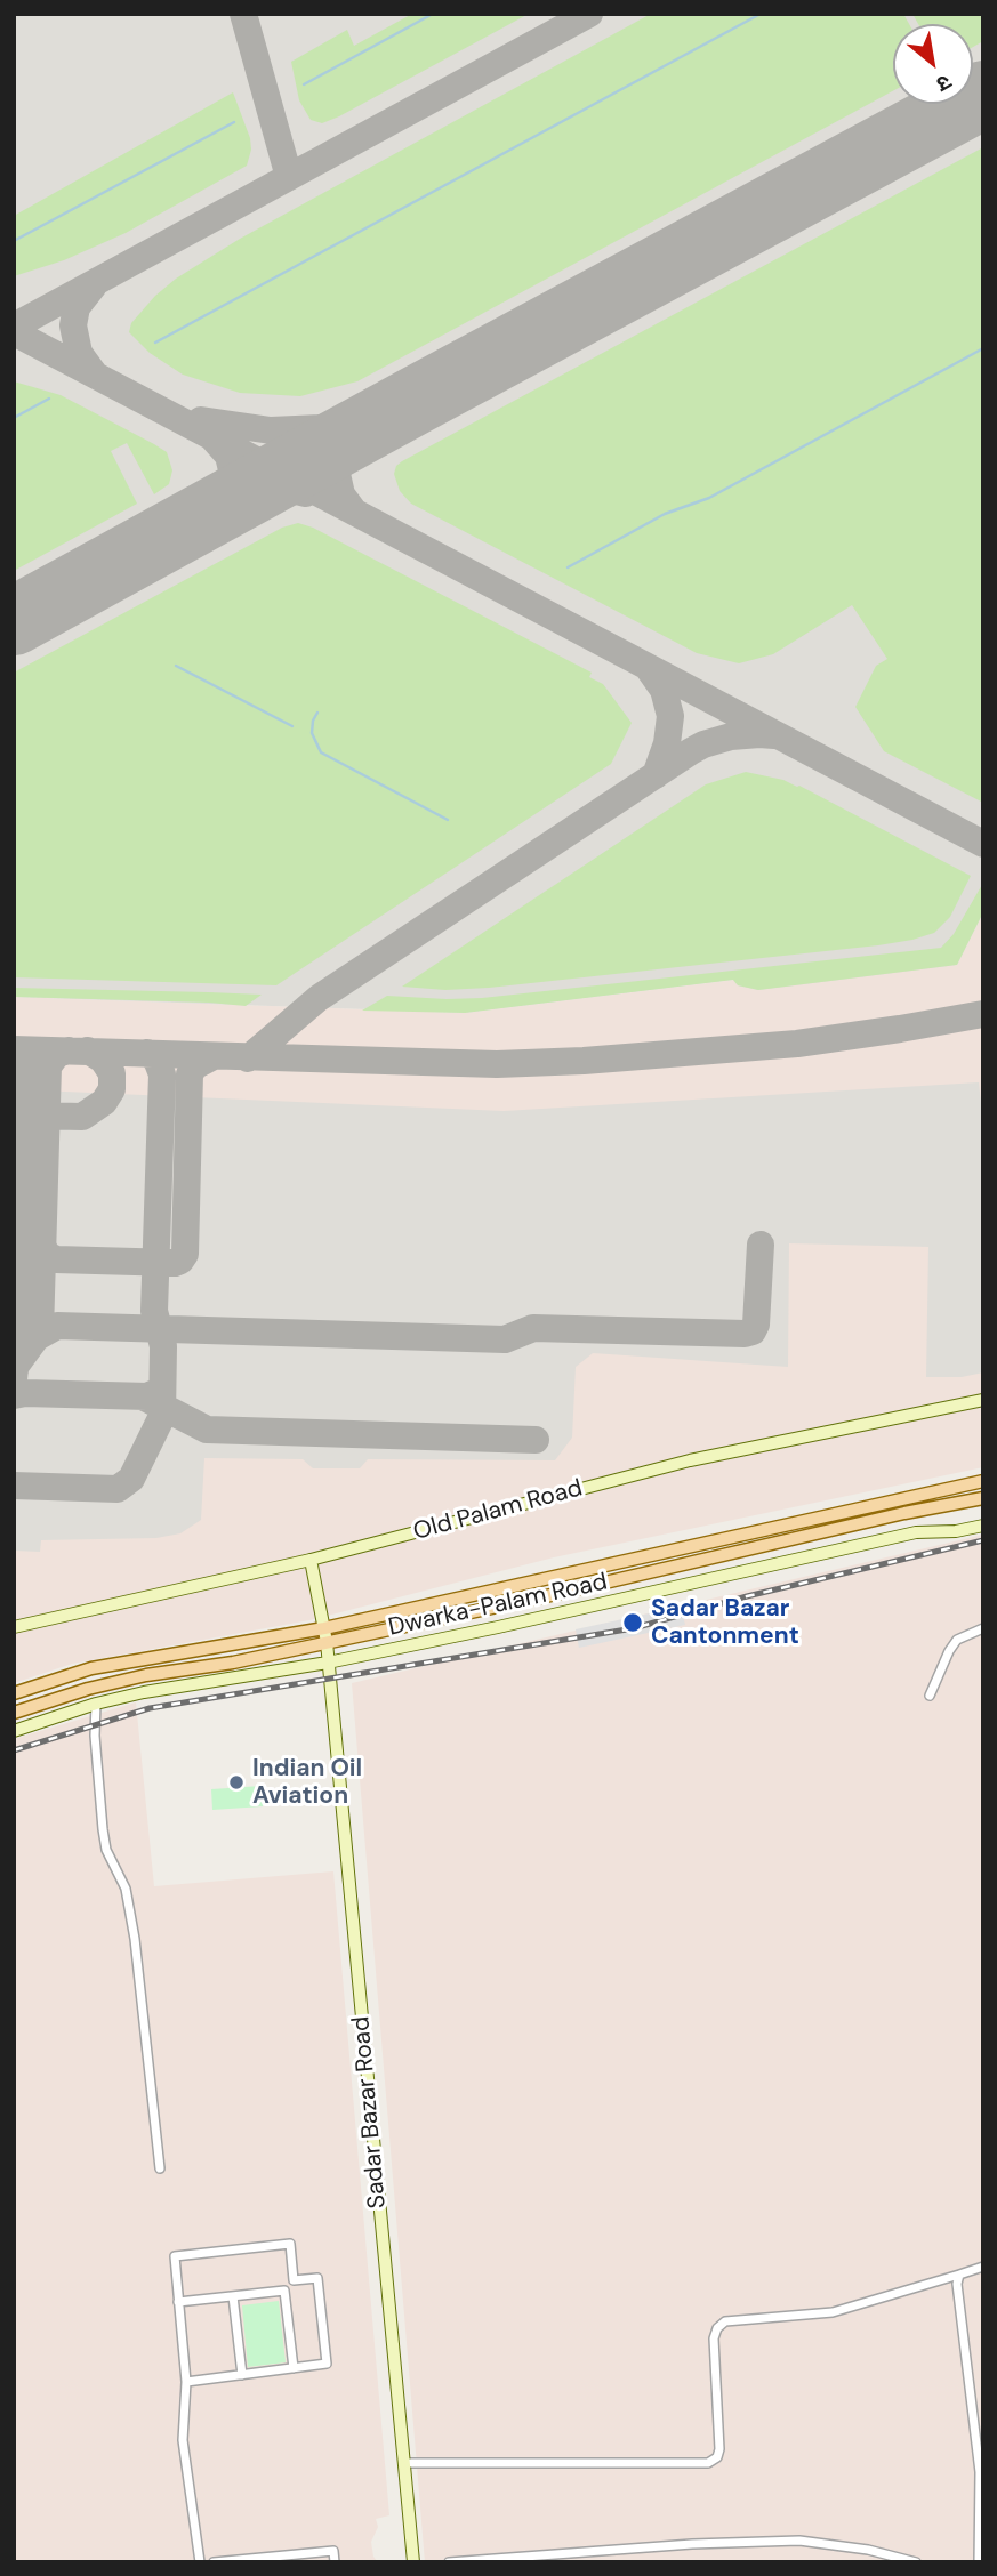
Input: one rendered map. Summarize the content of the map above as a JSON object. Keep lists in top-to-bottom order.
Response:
{
  "streets": {
    "main road": ["Dwarka-Palam Road"],
    "street": ["Old Palam Road", "Sadar Bazar Road"]
  },
  "crossings": [
    ["Old Palam Road", "Sadar Bazar Road"],
    ["Dwarka-Palam Road", "Sadar Bazar Road"]
  ],
  "places": ["Sadar Bazar Cantonment", "Indian Oil Aviation"],
  "north": "bottom right"
}
